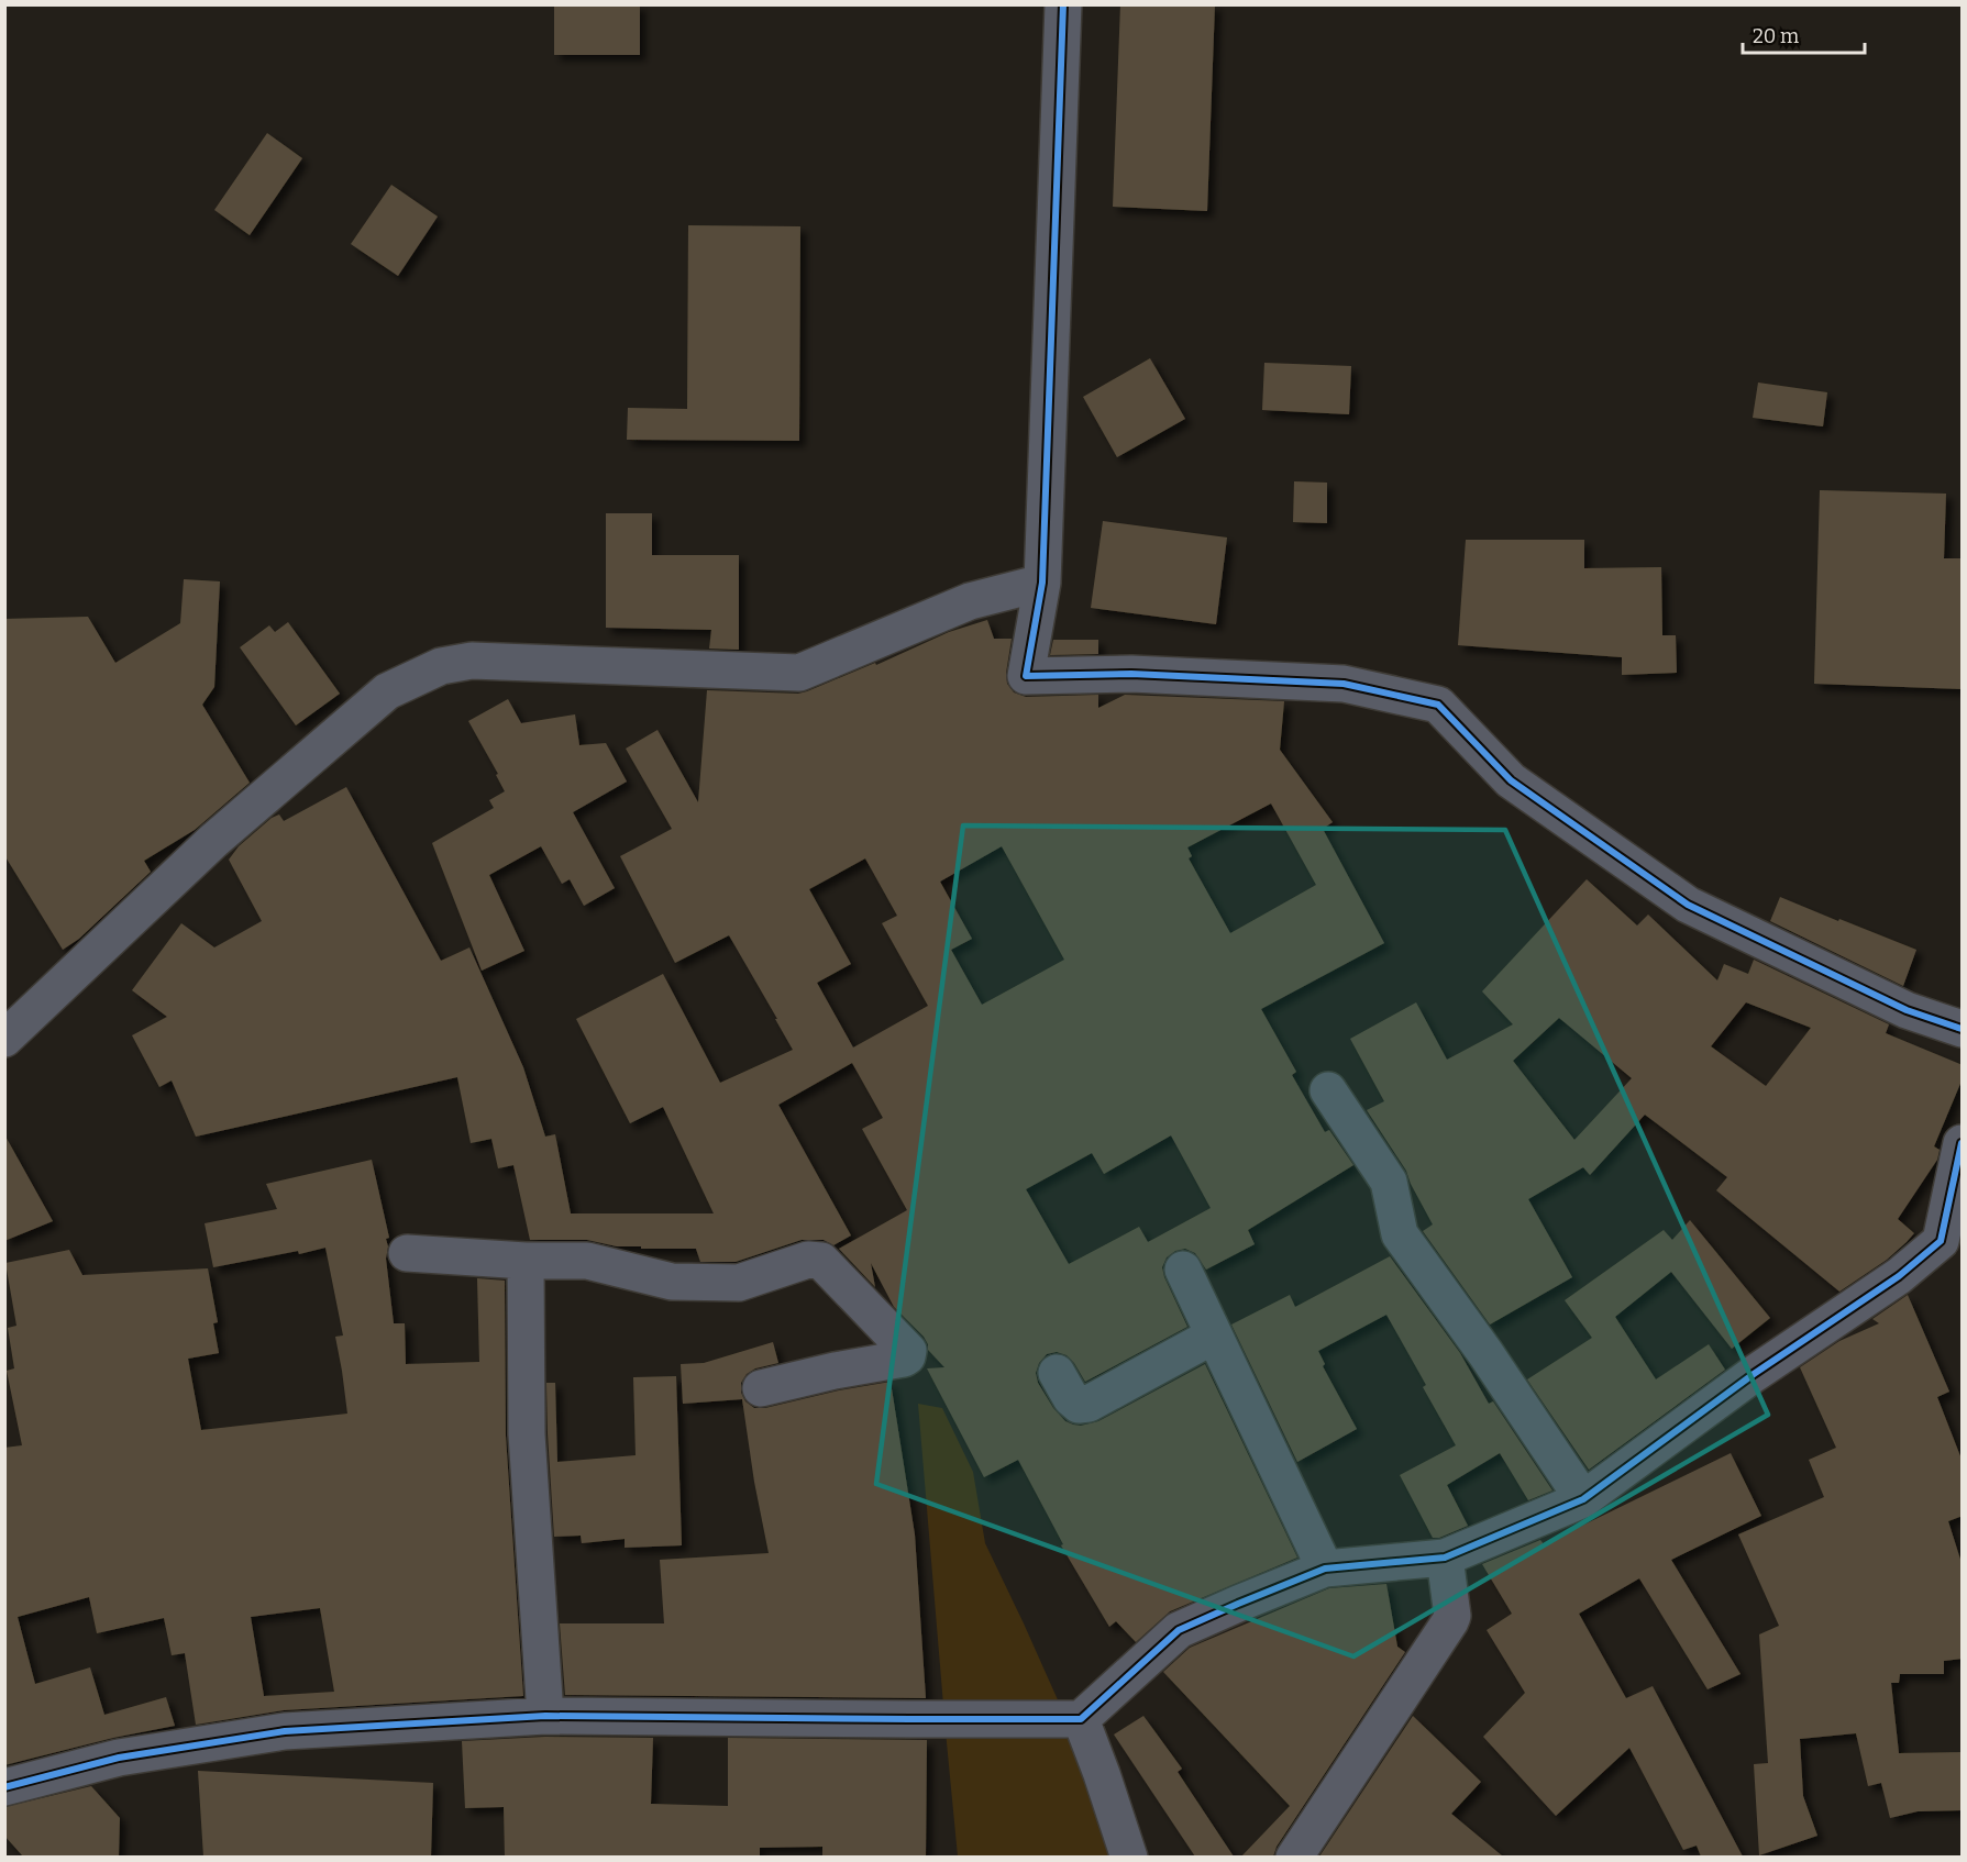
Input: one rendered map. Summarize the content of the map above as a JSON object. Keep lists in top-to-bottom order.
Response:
{
  "scale_bar": "20 m"
}
